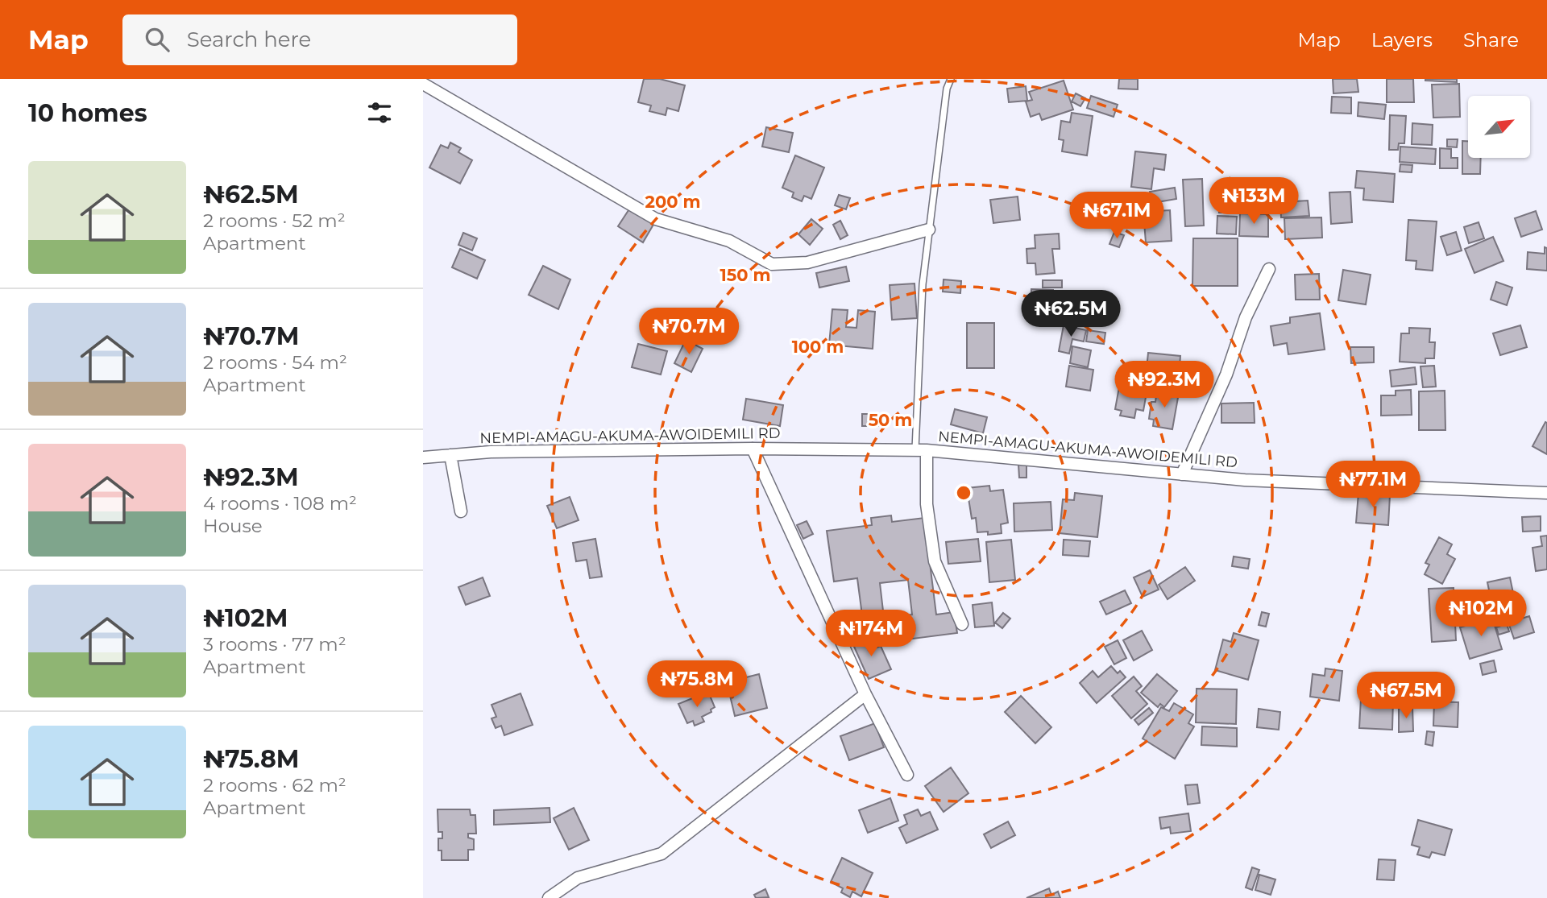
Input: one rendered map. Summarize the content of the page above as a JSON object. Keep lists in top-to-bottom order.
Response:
{
  "streets": {
    "street": ["NEMPI-AMAGU-AKUMA-AWOIDEMILI RD"]
  },
  "north": "top right",
  "page": {
    "header": "Map",
    "search": "Search here",
    "nav": ["Map", "Layers", "Share"],
    "heading": "10 homes",
    "list": [
      {
        "name": "₦62.5M",
        "note": "2 rooms · 52 m² · Apartment"
      },
      {
        "name": "₦70.7M",
        "note": "2 rooms · 54 m² · Apartment"
      },
      {
        "name": "₦92.3M",
        "note": "4 rooms · 108 m² · House"
      },
      {
        "name": "₦102M",
        "note": "3 rooms · 77 m² · Apartment"
      },
      {
        "name": "₦75.8M",
        "note": "2 rooms · 62 m² · Apartment"
      }
    ],
    "price": [
      "₦133M",
      "₦67.1M",
      "₦62.5M",
      "₦70.7M",
      "₦92.3M",
      "₦77.1M",
      "₦102M",
      "₦174M",
      "₦75.8M",
      "₦67.5M"
    ]
  },
  "rings": [
    "200 m",
    "150 m",
    "100 m",
    "50 m"
  ]
}
